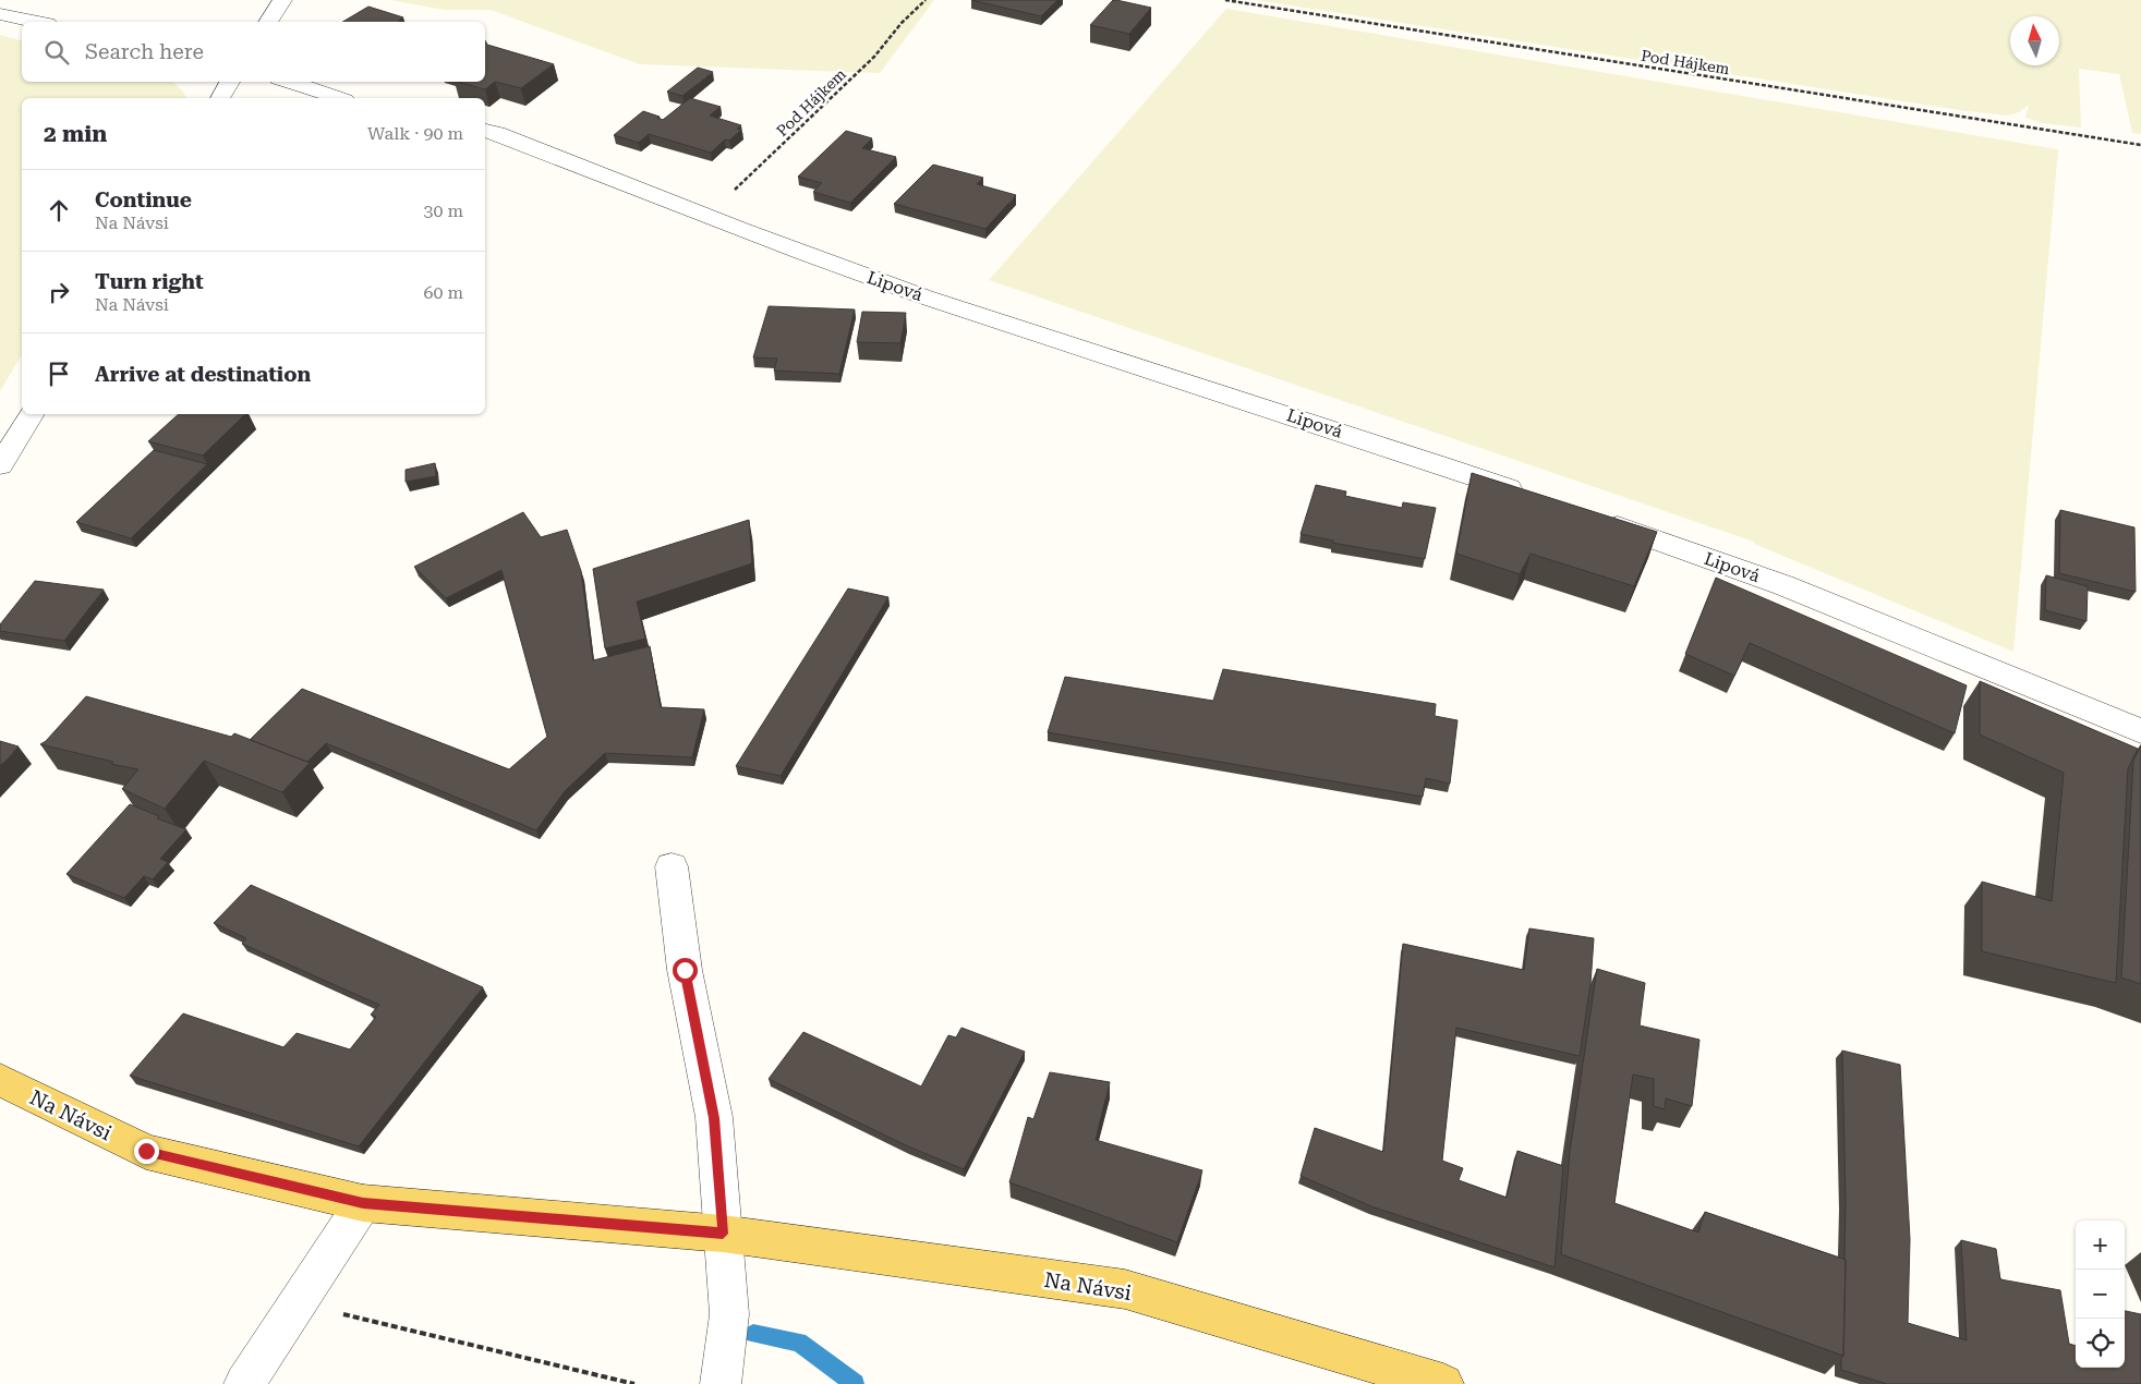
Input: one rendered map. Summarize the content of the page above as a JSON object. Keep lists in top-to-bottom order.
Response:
{
  "streets": {
    "main road": ["Na Návsi"],
    "street": ["Lipová"],
    "path": ["Pod Hájkem"]
  },
  "crossings": [
    ["Pod Hájkem", "Lipová"]
  ],
  "north": "top",
  "page": {
    "search": "Search here",
    "heading": ["2 min", "Walk · 90 m"],
    "list": [
      ["Continue", "Na Návsi", "30 m"],
      ["Turn right", "Na Návsi", "60 m"],
      "Arrive at destination"
    ],
    "map_buttons": ["+", "−"]
  }
}
